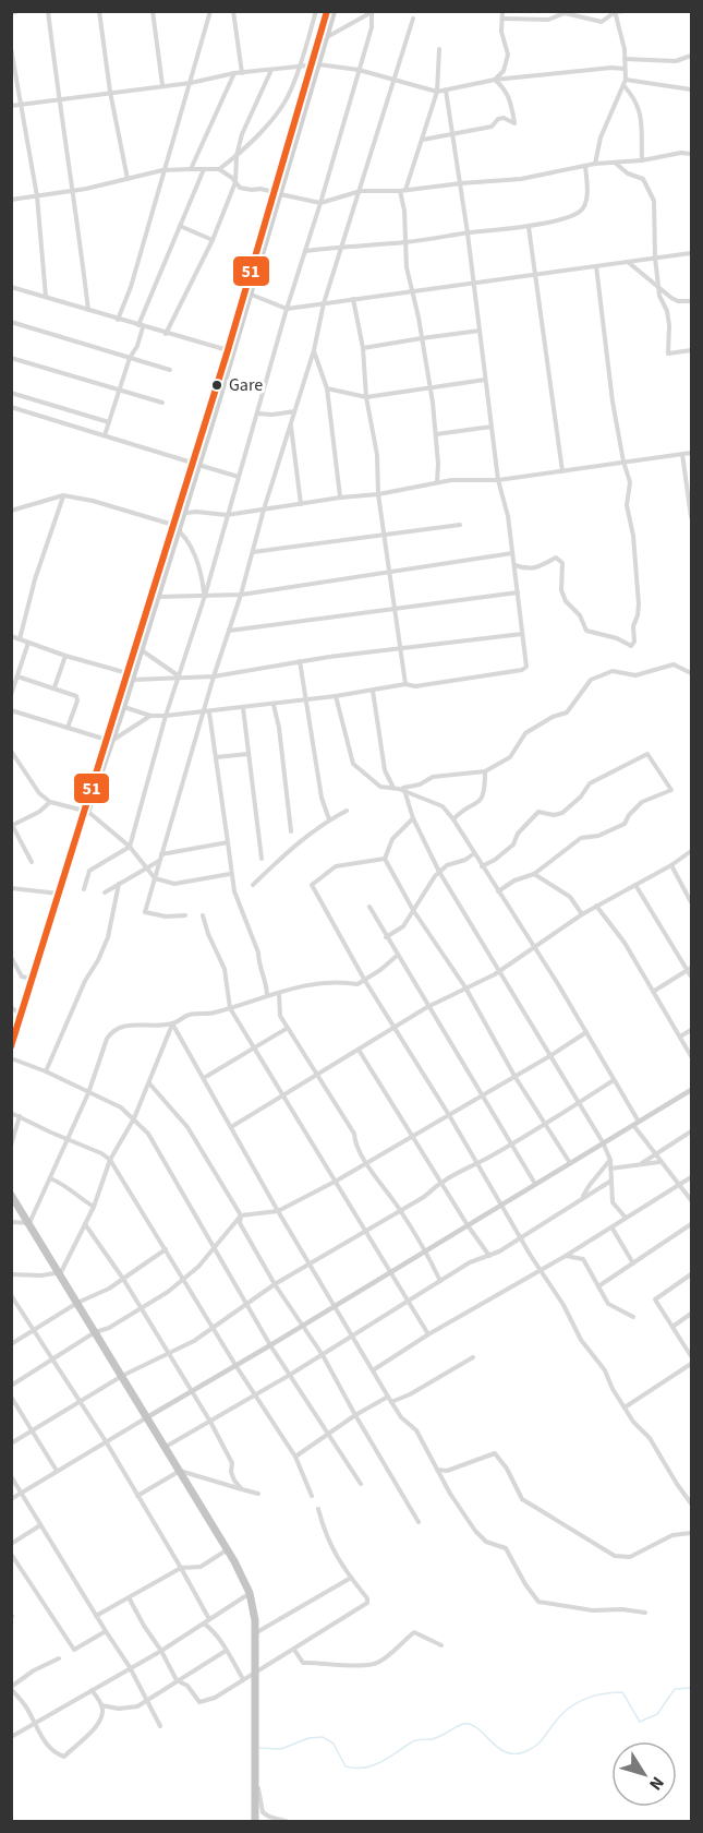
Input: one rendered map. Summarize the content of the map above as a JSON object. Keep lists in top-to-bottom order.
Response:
{
  "places": ["Gare"],
  "lines": ["transit line 51"],
  "north": "bottom right"
}
